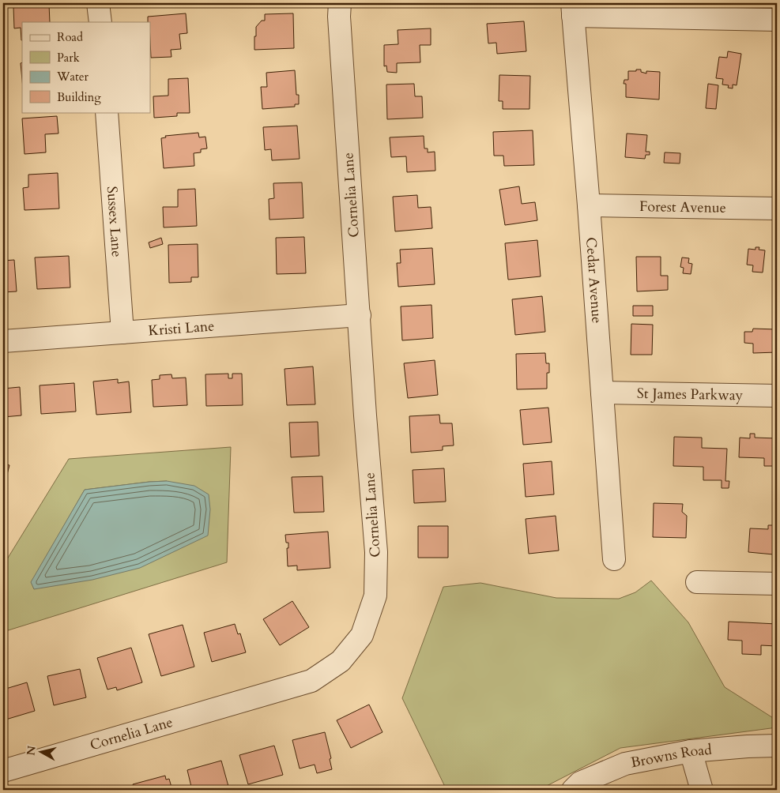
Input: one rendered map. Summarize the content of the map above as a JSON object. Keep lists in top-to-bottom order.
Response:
{
  "streets": {
    "street": [
      "Cornelia Lane",
      "Forest Avenue",
      "Sussex Lane",
      "Cedar Avenue",
      "Kristi Lane",
      "St James Parkway",
      "Browns Road"
    ]
  },
  "crossings": [
    ["Cornelia Lane", "Kristi Lane"],
    ["Forest Avenue", "Cedar Avenue"],
    ["Sussex Lane", "Kristi Lane"],
    ["Cedar Avenue", "St James Parkway"]
  ],
  "legend": [
    "Road",
    "Park",
    "Water",
    "Building"
  ],
  "north": "left"
}
